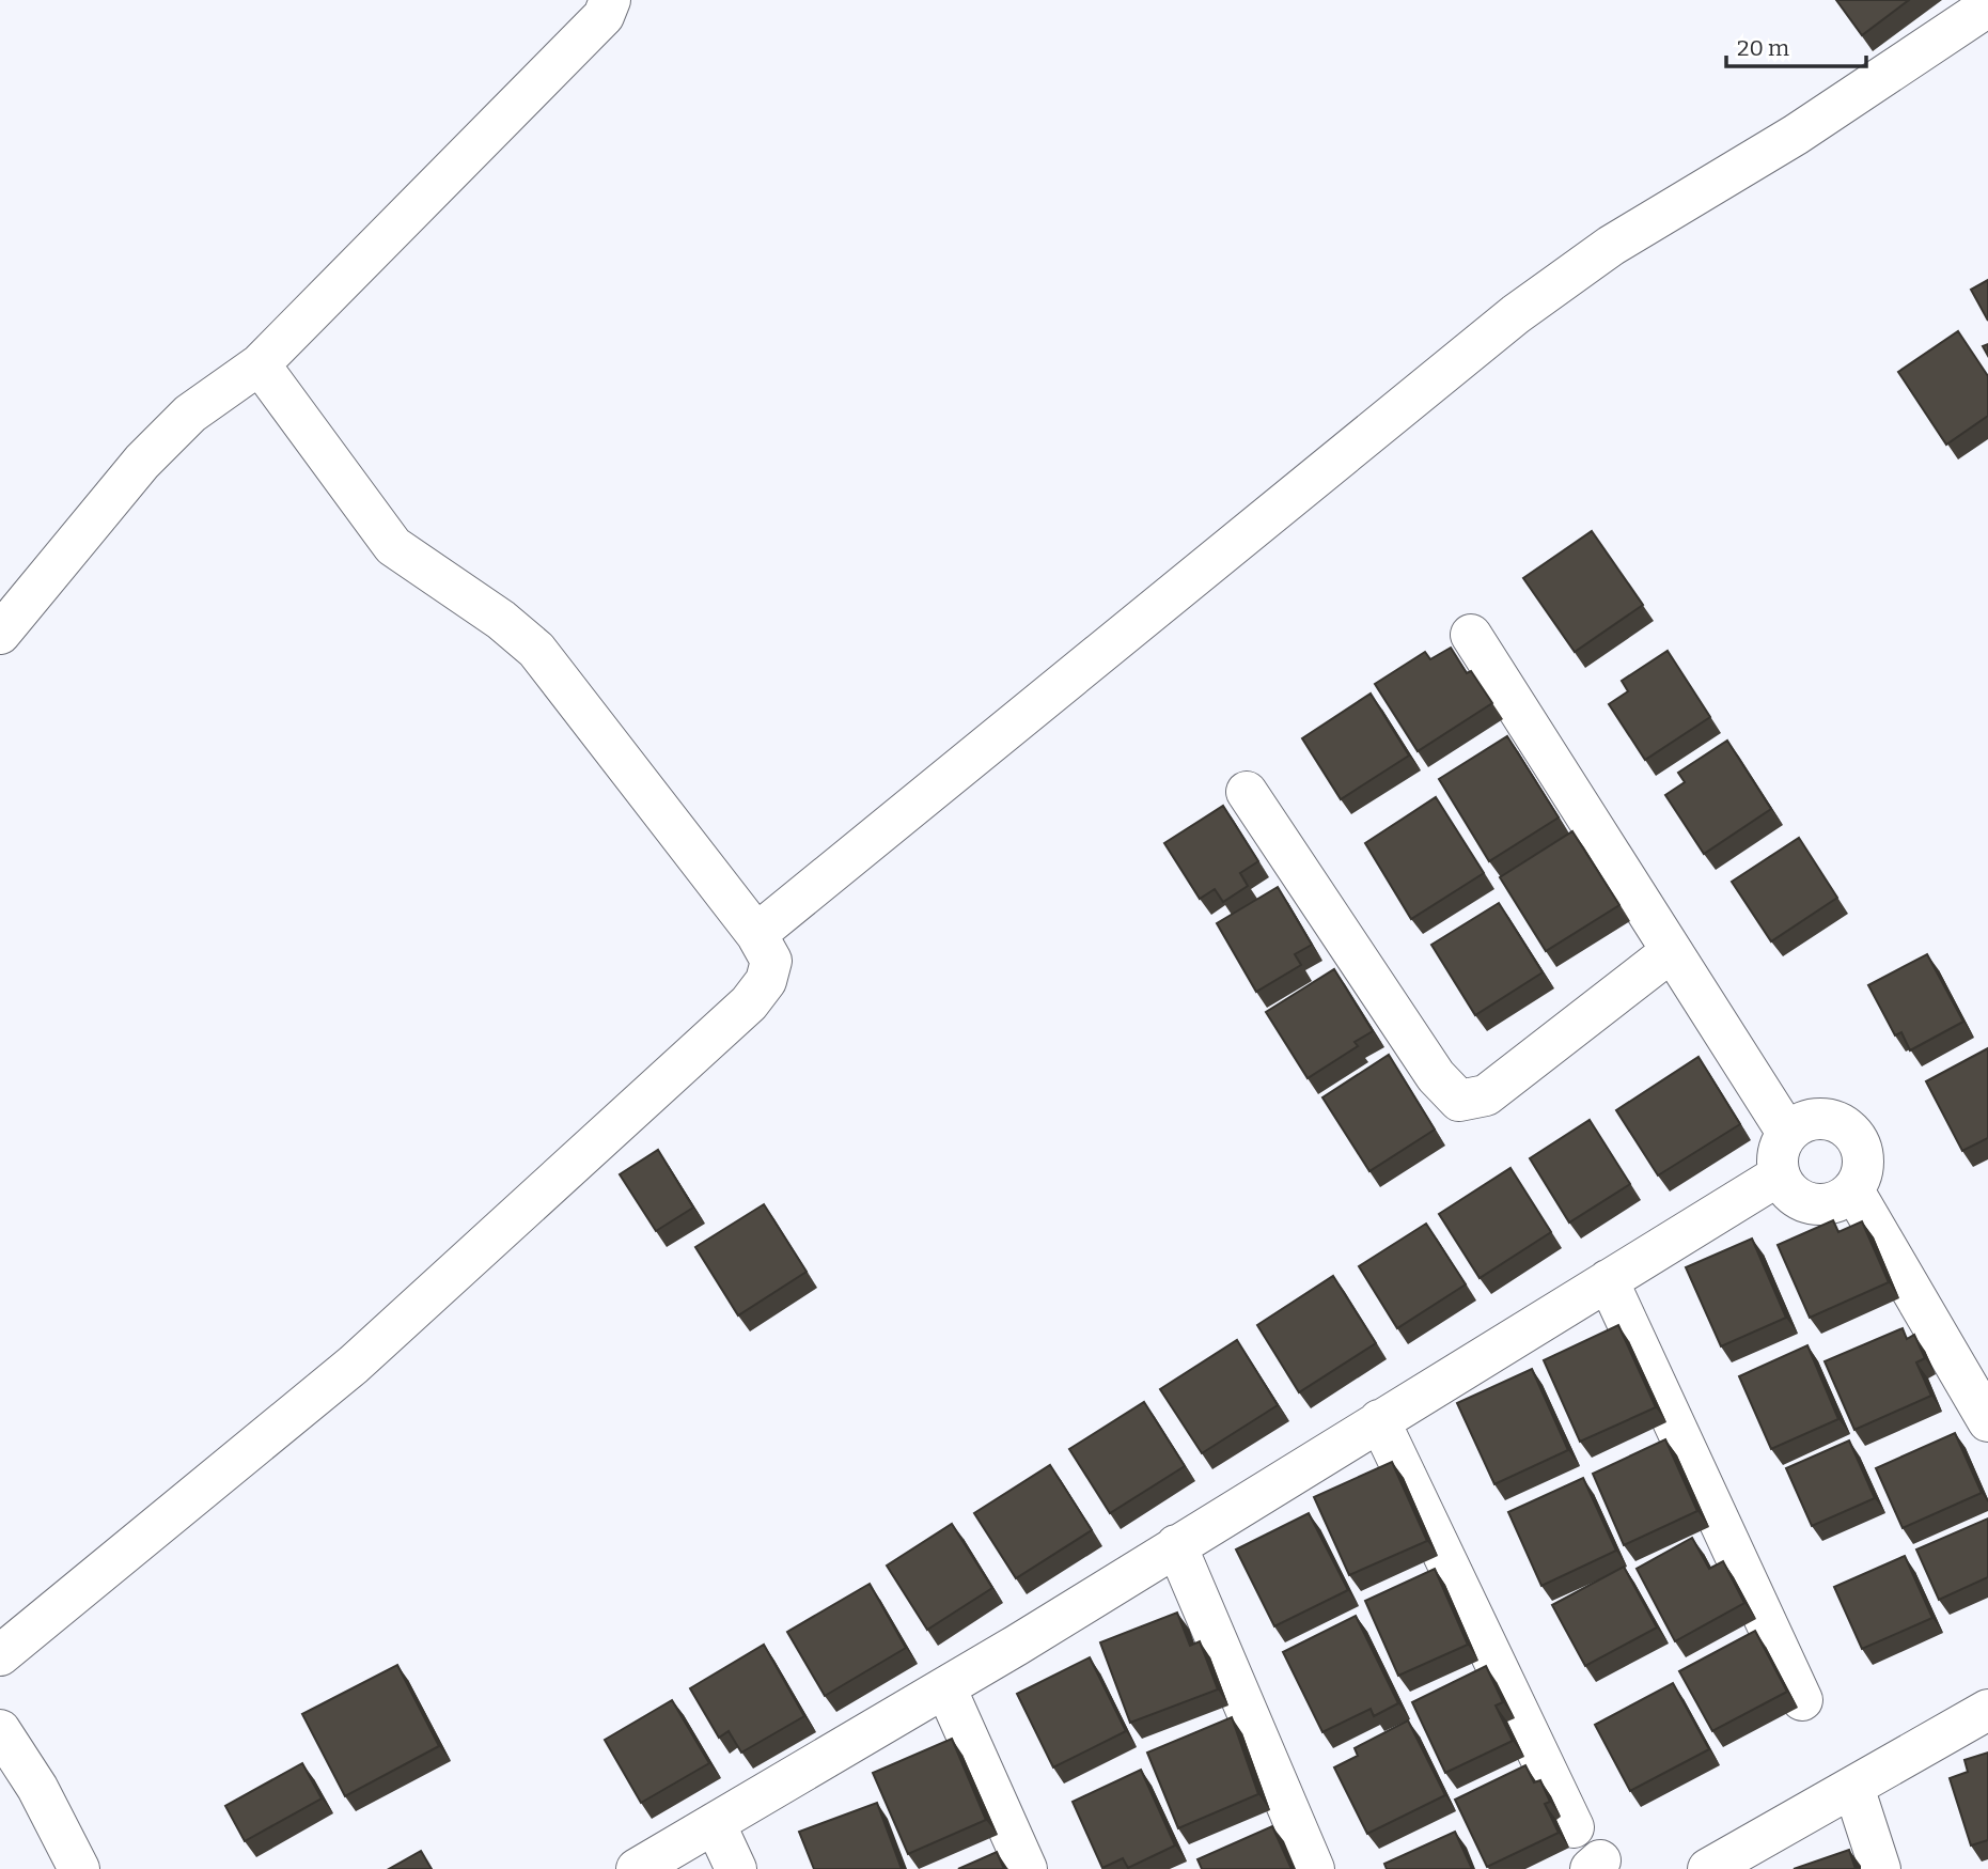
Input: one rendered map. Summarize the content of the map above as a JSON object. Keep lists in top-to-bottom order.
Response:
{
  "scale_bar": "20 m"
}
